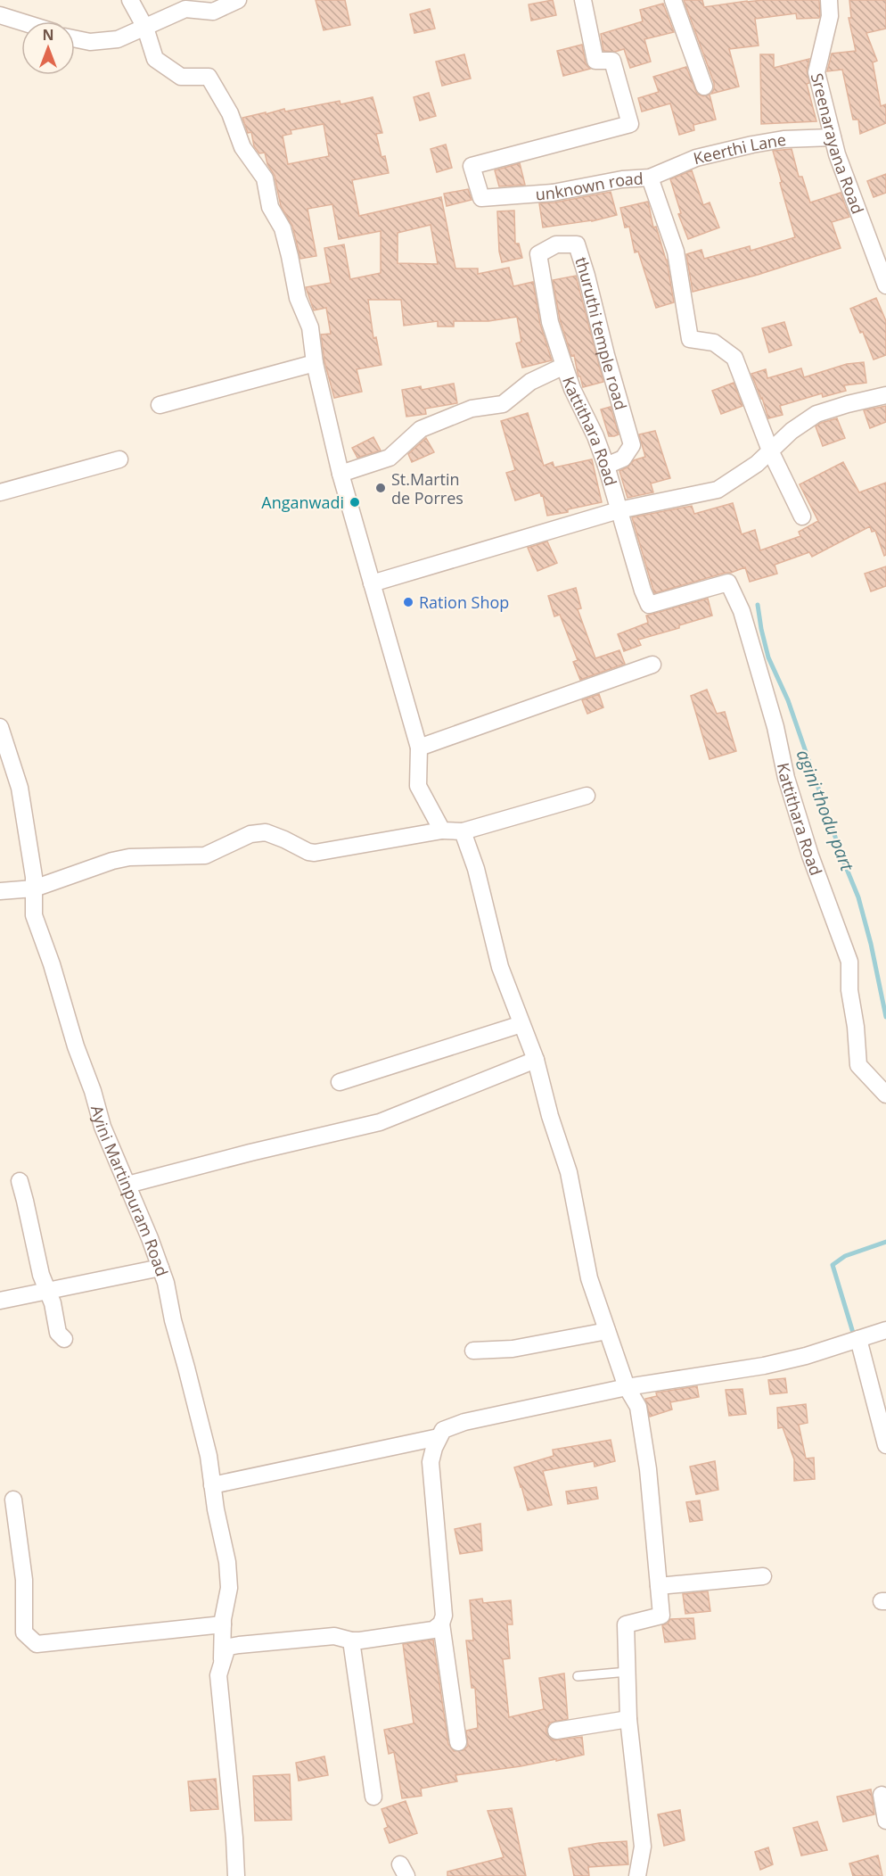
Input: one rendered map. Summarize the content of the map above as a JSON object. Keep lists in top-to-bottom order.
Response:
{
  "streets": {
    "street": [
      "Sreenarayana Road",
      "Keerthi Lane",
      "unknown road",
      "thuruthi temple road",
      "Kattithara Road",
      "Ayini Martinpuram Road"
    ]
  },
  "crossings": [
    ["Sreenarayana Road", "Keerthi Lane"],
    ["Keerthi Lane", "unknown road"],
    ["thuruthi temple road", "Kattithara Road"]
  ],
  "water": ["agini thodu part"],
  "places": ["St.Martin de Porres", "Anganwadi", "Ration Shop"],
  "north": "top"
}
